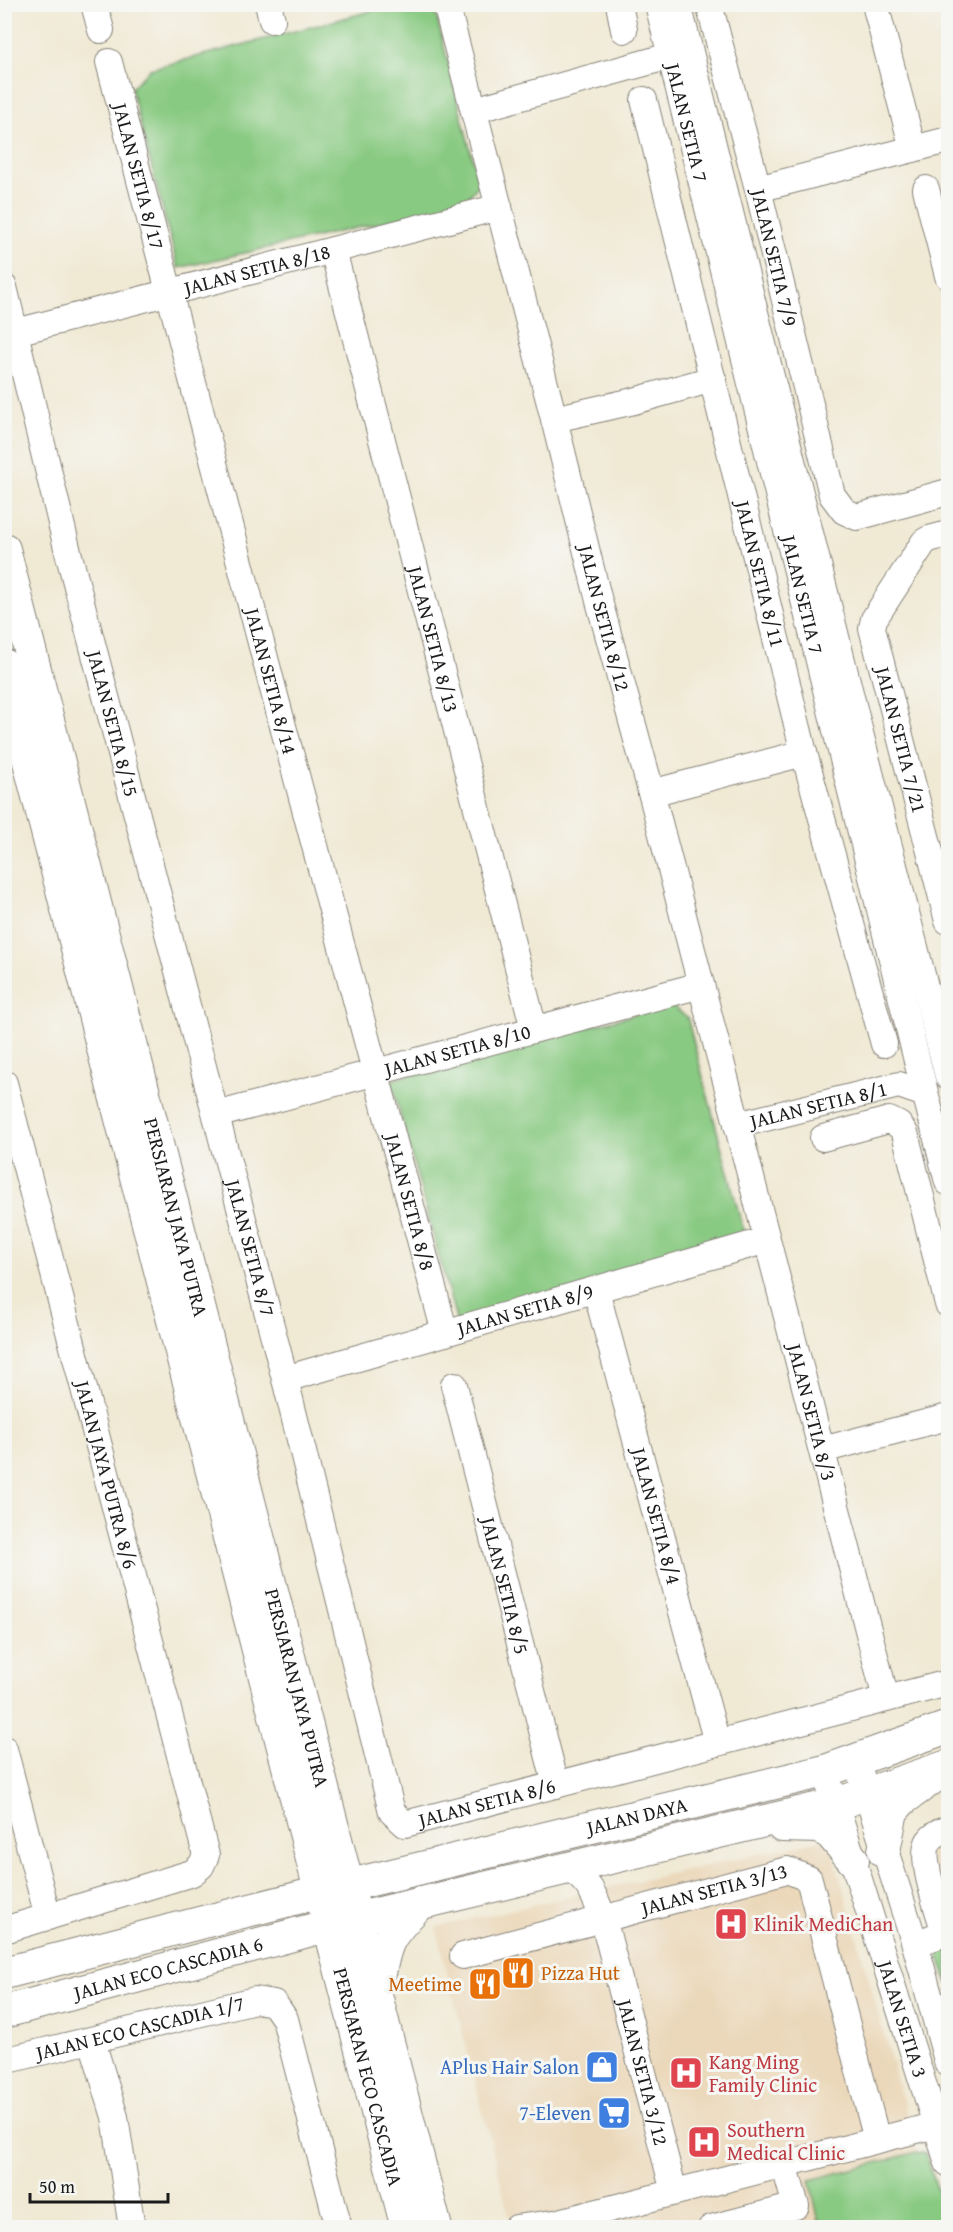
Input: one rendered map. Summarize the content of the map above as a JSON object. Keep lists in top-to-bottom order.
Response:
{
  "streets": {
    "main road": [
      "PERSIARAN JAYA PUTRA",
      "JALAN DAYA",
      "JALAN ECO CASCADIA 6",
      "PERSIARAN ECO CASCADIA"
    ],
    "street": [
      "JALAN SETIA 7",
      "JALAN SETIA 8/17",
      "JALAN SETIA 7/9",
      "JALAN SETIA 8/18",
      "JALAN SETIA 8/11",
      "JALAN SETIA 8/12",
      "JALAN SETIA 8/13",
      "JALAN SETIA 8/14",
      "JALAN SETIA 8/15",
      "JALAN SETIA 7/21",
      "JALAN SETIA 8/10",
      "JALAN SETIA 8/1",
      "JALAN SETIA 8/8",
      "JALAN SETIA 8/7",
      "JALAN SETIA 8/9",
      "JALAN SETIA 8/3",
      "JALAN JAYA PUTRA 8/6",
      "JALAN SETIA 8/4",
      "JALAN SETIA 8/5",
      "JALAN SETIA 8/6",
      "JALAN SETIA 3/13",
      "JALAN SETIA 3",
      "JALAN ECO CASCADIA 1/7",
      "JALAN SETIA 3/12"
    ]
  },
  "crossings": [
    ["JALAN SETIA 7", "JALAN SETIA 8/1"],
    ["JALAN SETIA 8/17", "JALAN SETIA 8/18"],
    ["JALAN SETIA 8/17", "JALAN SETIA 8/14"],
    ["JALAN SETIA 8/18", "JALAN SETIA 8/12"],
    ["JALAN SETIA 8/18", "JALAN SETIA 8/13"],
    ["JALAN SETIA 8/18", "JALAN SETIA 8/14"],
    ["JALAN SETIA 8/18", "JALAN SETIA 8/15"],
    ["JALAN SETIA 8/12", "JALAN SETIA 8/10"],
    ["JALAN SETIA 8/12", "JALAN SETIA 8/1"],
    ["JALAN SETIA 8/12", "JALAN SETIA 8/3"],
    ["JALAN SETIA 8/13", "JALAN SETIA 8/10"],
    ["JALAN SETIA 8/14", "JALAN SETIA 8/10"],
    ["JALAN SETIA 8/14", "JALAN SETIA 8/8"],
    ["JALAN SETIA 8/15", "JALAN SETIA 8/10"],
    ["JALAN SETIA 8/15", "JALAN SETIA 8/7"],
    ["JALAN SETIA 8/10", "JALAN SETIA 8/8"],
    ["JALAN SETIA 8/10", "JALAN SETIA 8/7"],
    ["JALAN SETIA 8/1", "JALAN SETIA 8/3"],
    ["JALAN SETIA 8/8", "JALAN SETIA 8/9"],
    ["PERSIARAN JAYA PUTRA", "JALAN DAYA"],
    ["PERSIARAN JAYA PUTRA", "JALAN ECO CASCADIA 6"],
    ["PERSIARAN JAYA PUTRA", "PERSIARAN ECO CASCADIA"],
    ["JALAN SETIA 8/7", "JALAN SETIA 8/9"],
    ["JALAN SETIA 8/7", "JALAN SETIA 8/6"],
    ["JALAN SETIA 8/9", "JALAN SETIA 8/3"],
    ["JALAN SETIA 8/9", "JALAN SETIA 8/4"],
    ["JALAN SETIA 8/9", "JALAN SETIA 8/6"],
    ["JALAN SETIA 8/3", "JALAN SETIA 8/6"],
    ["JALAN SETIA 8/4", "JALAN SETIA 8/6"],
    ["JALAN SETIA 8/5", "JALAN SETIA 8/6"],
    ["JALAN DAYA", "JALAN ECO CASCADIA 6"],
    ["JALAN DAYA", "JALAN SETIA 3"],
    ["JALAN DAYA", "PERSIARAN ECO CASCADIA"],
    ["JALAN SETIA 3/13", "JALAN SETIA 3/12"],
    ["JALAN ECO CASCADIA 6", "PERSIARAN ECO CASCADIA"]
  ],
  "places": {
    "hospital": ["Klinik MediChan", "Kang Ming Family Clinic", "Southern Medical Clinic"],
    "restaurant": ["Pizza Hut", "Meetime"],
    "shop": ["APlus Hair Salon"],
    "supermarket": ["7-Eleven"]
  },
  "scale_bar": "50 m"
}
